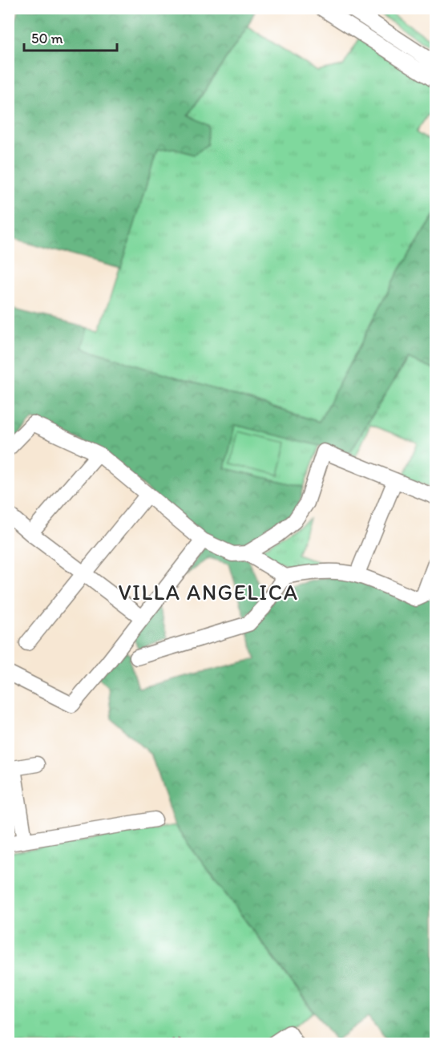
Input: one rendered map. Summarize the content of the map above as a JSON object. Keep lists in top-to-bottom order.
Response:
{
  "districts": ["VILLA ANGELICA"],
  "scale_bar": "50 m"
}
